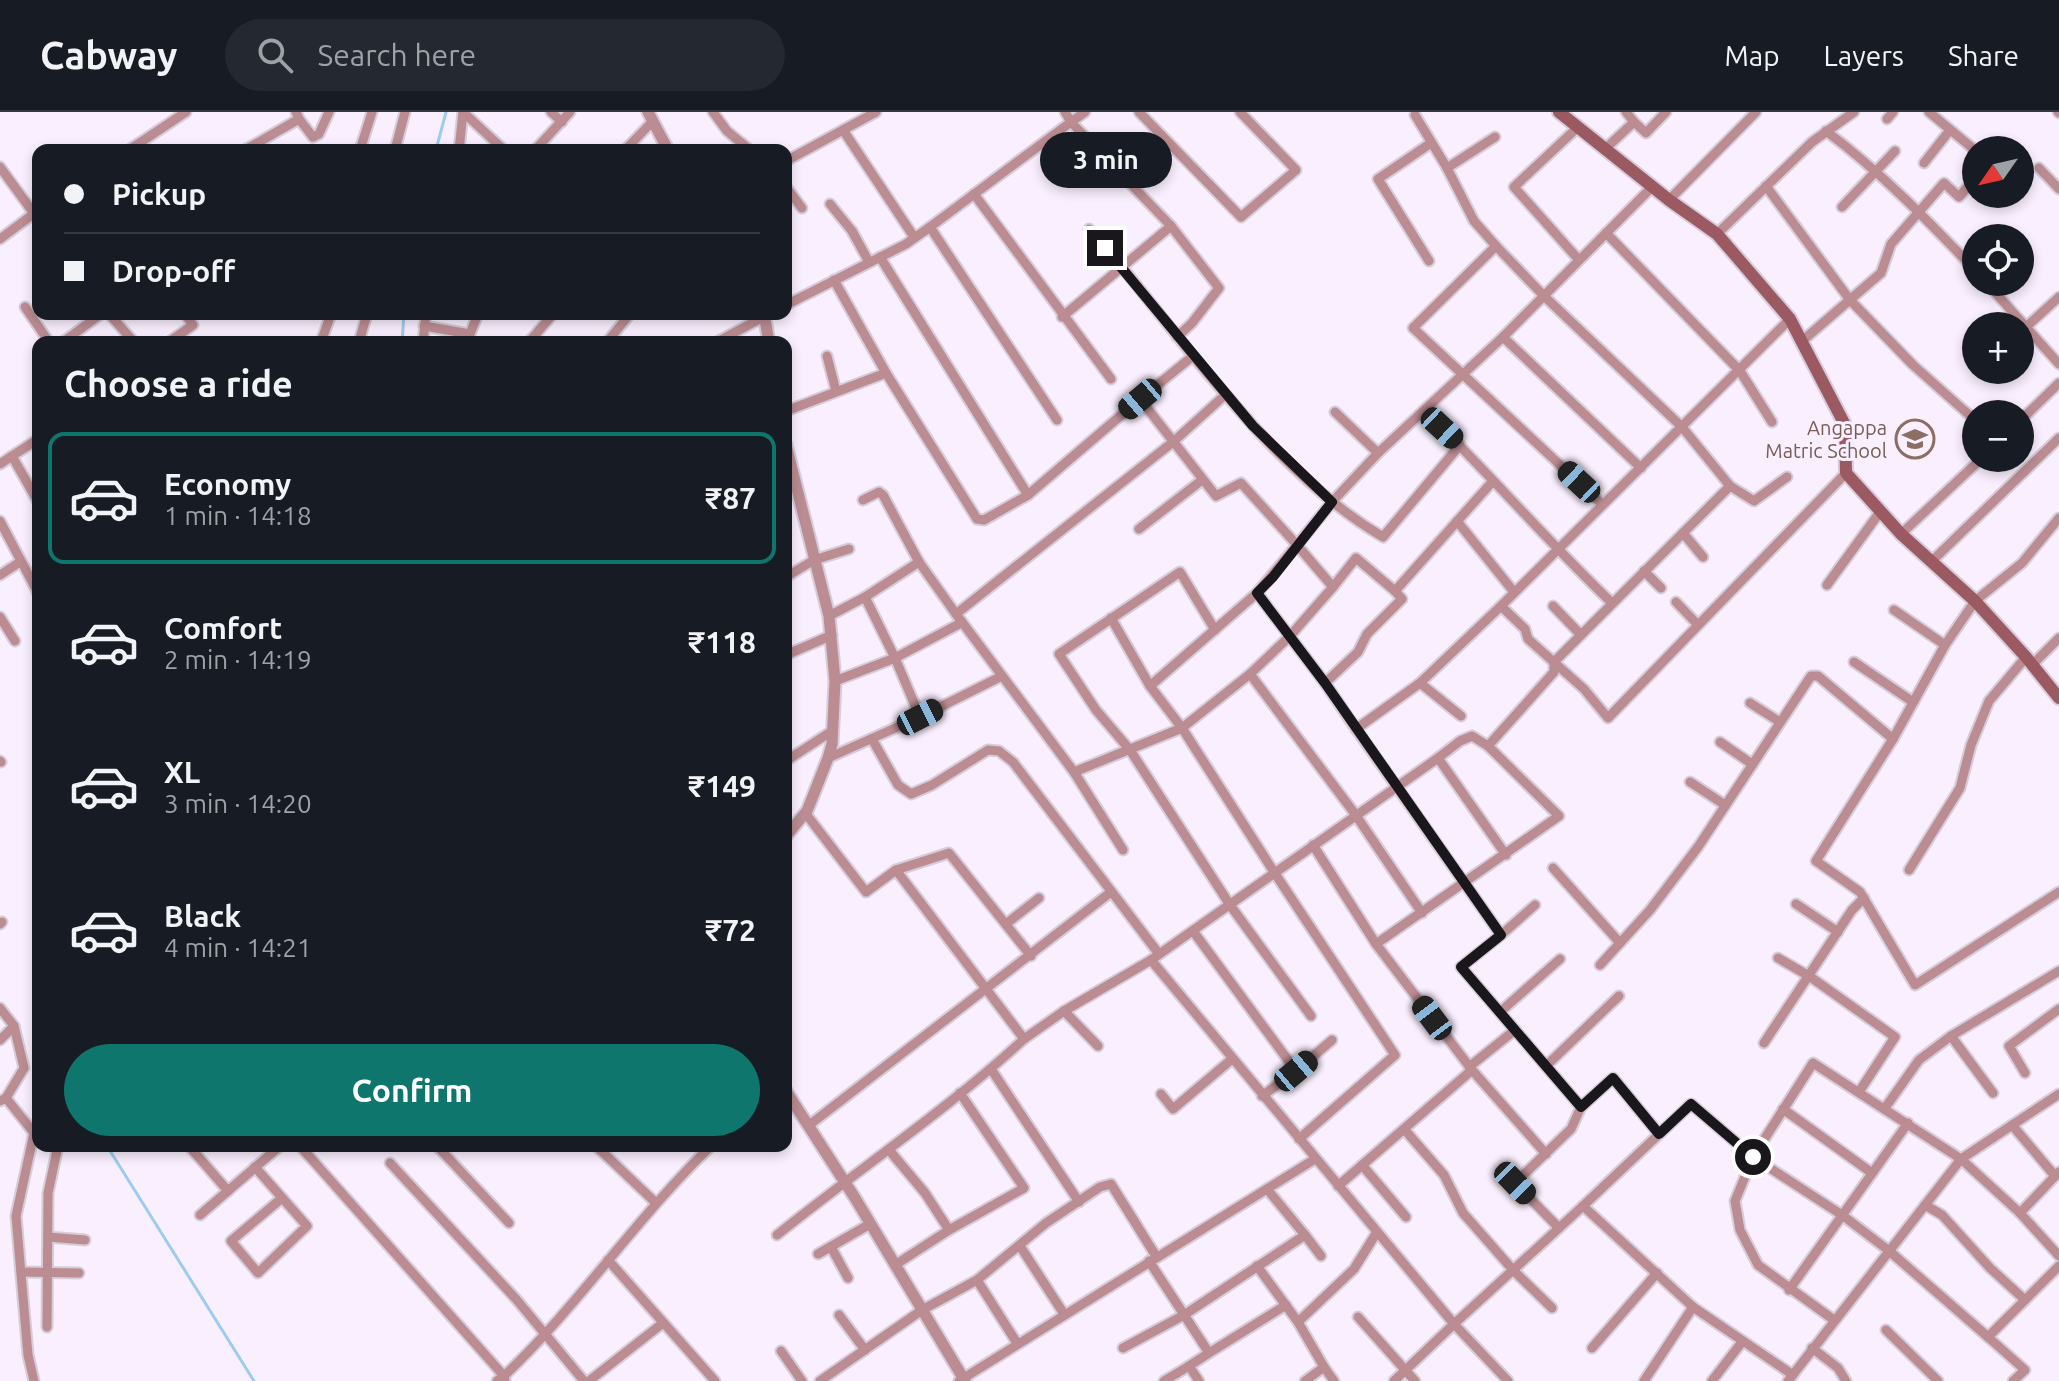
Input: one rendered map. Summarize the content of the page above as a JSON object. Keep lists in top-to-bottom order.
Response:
{
  "places": {
    "school or university": ["Angappa Matric School"]
  },
  "north": "bottom left",
  "page": {
    "header": "Cabway",
    "search": "Search here",
    "nav": ["Map", "Layers", "Share"],
    "bubble": "3 min",
    "map_buttons": ["+", "−"],
    "banner": ["Pickup", "Drop-off"],
    "heading": "Choose a ride",
    "list": [
      {
        "name": "Economy",
        "note": "1 min · 14:18",
        "value": "₹87"
      },
      {
        "name": "Comfort",
        "note": "2 min · 14:19",
        "value": "₹118"
      },
      {
        "name": "XL",
        "note": "3 min · 14:20",
        "value": "₹149"
      },
      {
        "name": "Black",
        "note": "4 min · 14:21",
        "value": "₹72"
      }
    ],
    "buttons": "Confirm"
  }
}
